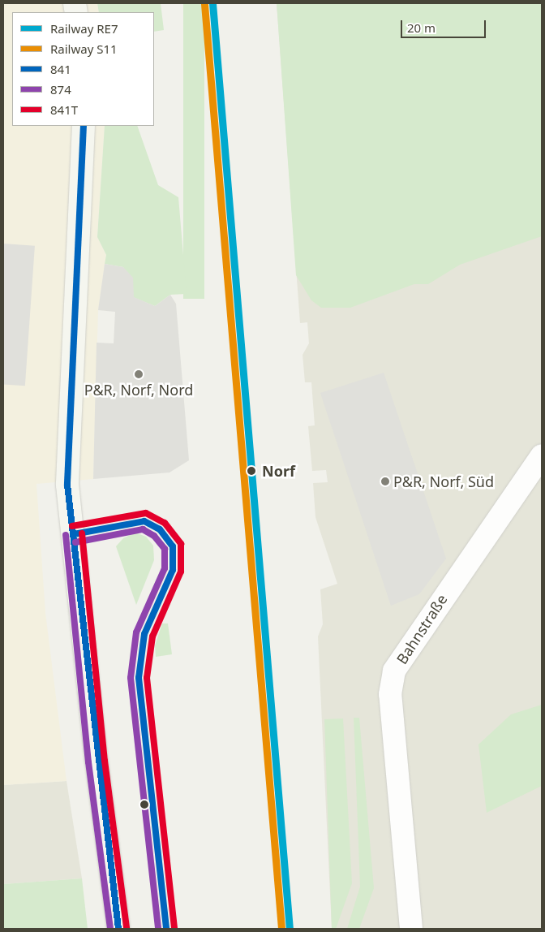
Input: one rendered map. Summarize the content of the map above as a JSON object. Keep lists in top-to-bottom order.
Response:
{
  "streets": {
    "street": ["Bahnstraße"]
  },
  "places": ["P&R, Norf, Nord", "Norf", "P&R, Norf, Süd"],
  "lines": [
    "rail line RE7",
    "rail line S11",
    "transit line 841",
    "transit line 841T",
    "transit line 874"
  ],
  "legend": [
    "Railway RE7",
    "Railway S11",
    "841",
    "874",
    "841T"
  ],
  "scale_bar": "20 m"
}
